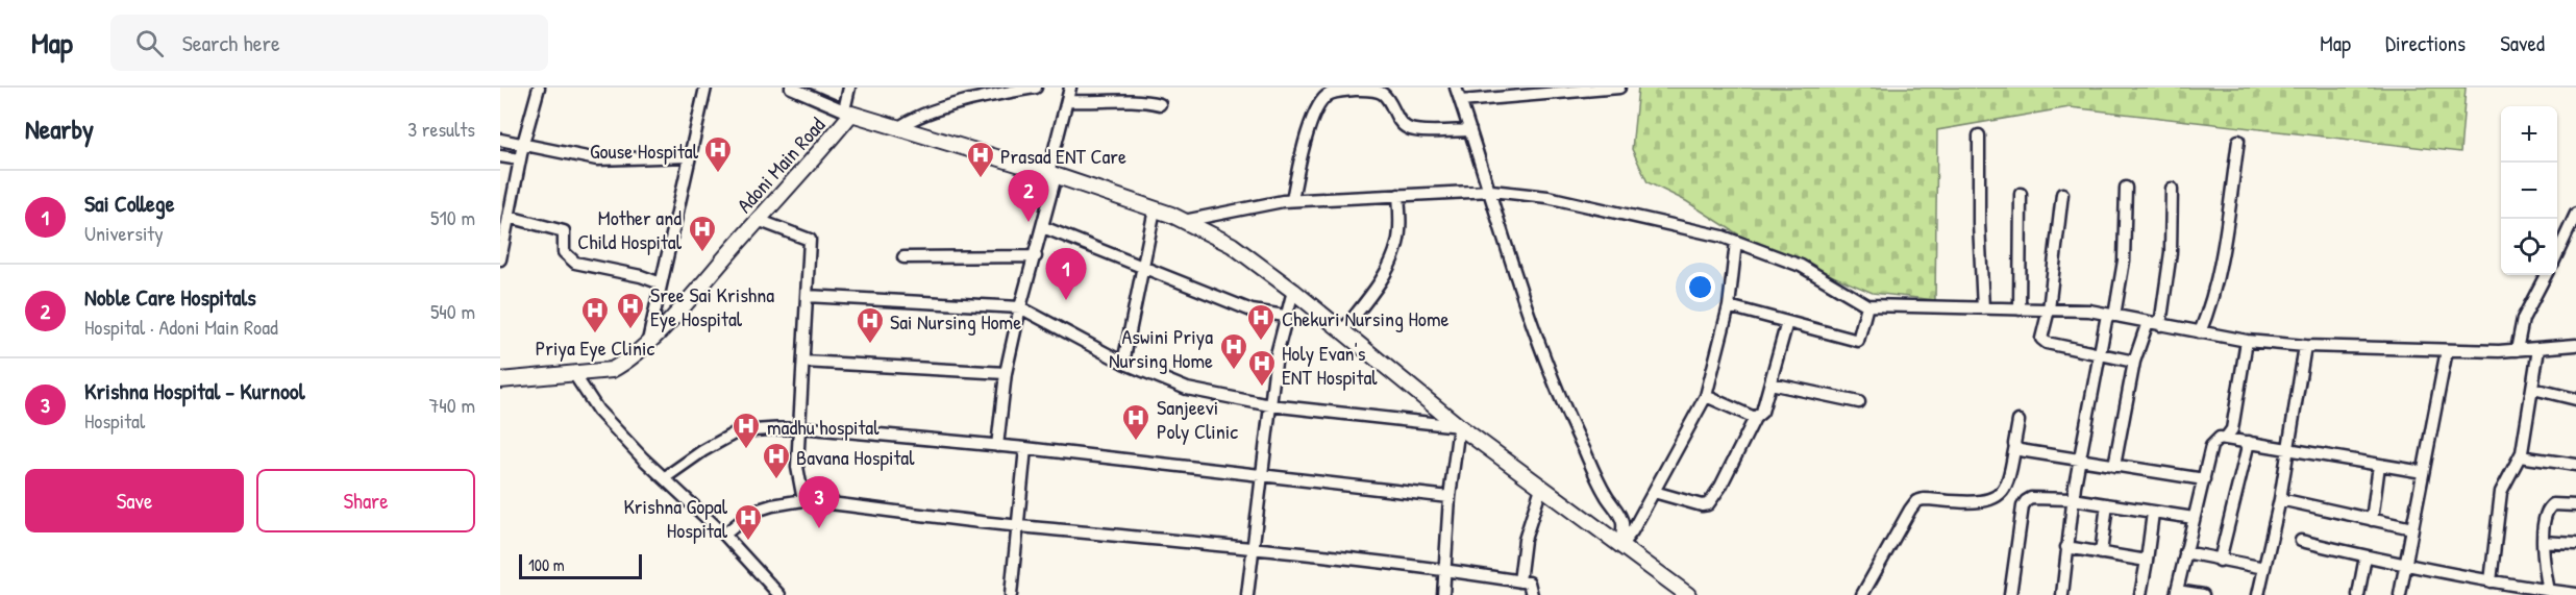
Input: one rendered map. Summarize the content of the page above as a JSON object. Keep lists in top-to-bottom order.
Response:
{
  "streets": {
    "main road": ["Adoni Main Road"]
  },
  "places": {
    "hospital": [
      "Gouse Hospital",
      "Prasad ENT Care",
      "Mother and Child Hospital",
      "Sree Sai Krishna Eye Hospital",
      "Priya Eye Clinic",
      "Chekuri Nursing Home",
      "Sai Nursing Home",
      "Aswini Priya Nursing Home",
      "Holy Evan's ENT Hospital",
      "Sanjeevi Poly Clinic",
      "madhu hospital",
      "Bavana Hospital",
      "Krishna Gopal Hospital"
    ]
  },
  "scale_bar": "100 m",
  "page": {
    "header": "Map",
    "search": "Search here",
    "nav": ["Map", "Directions", "Saved"],
    "heading": ["Nearby", "3 results"],
    "map_buttons": ["+", "−"],
    "list": [
      {
        "mark": "1",
        "name": "Sai College",
        "note": "University",
        "value": "510 m"
      },
      {
        "mark": "2",
        "name": "Noble Care Hospitals",
        "note": "Hospital · Adoni Main Road",
        "value": "540 m"
      },
      {
        "mark": "3",
        "name": "Krishna Hospital - Kurnool",
        "note": "Hospital",
        "value": "740 m"
      }
    ],
    "pins": ["2", "1", "3"],
    "buttons": ["Save", "Share"],
    "scale": "100 m"
  }
}
